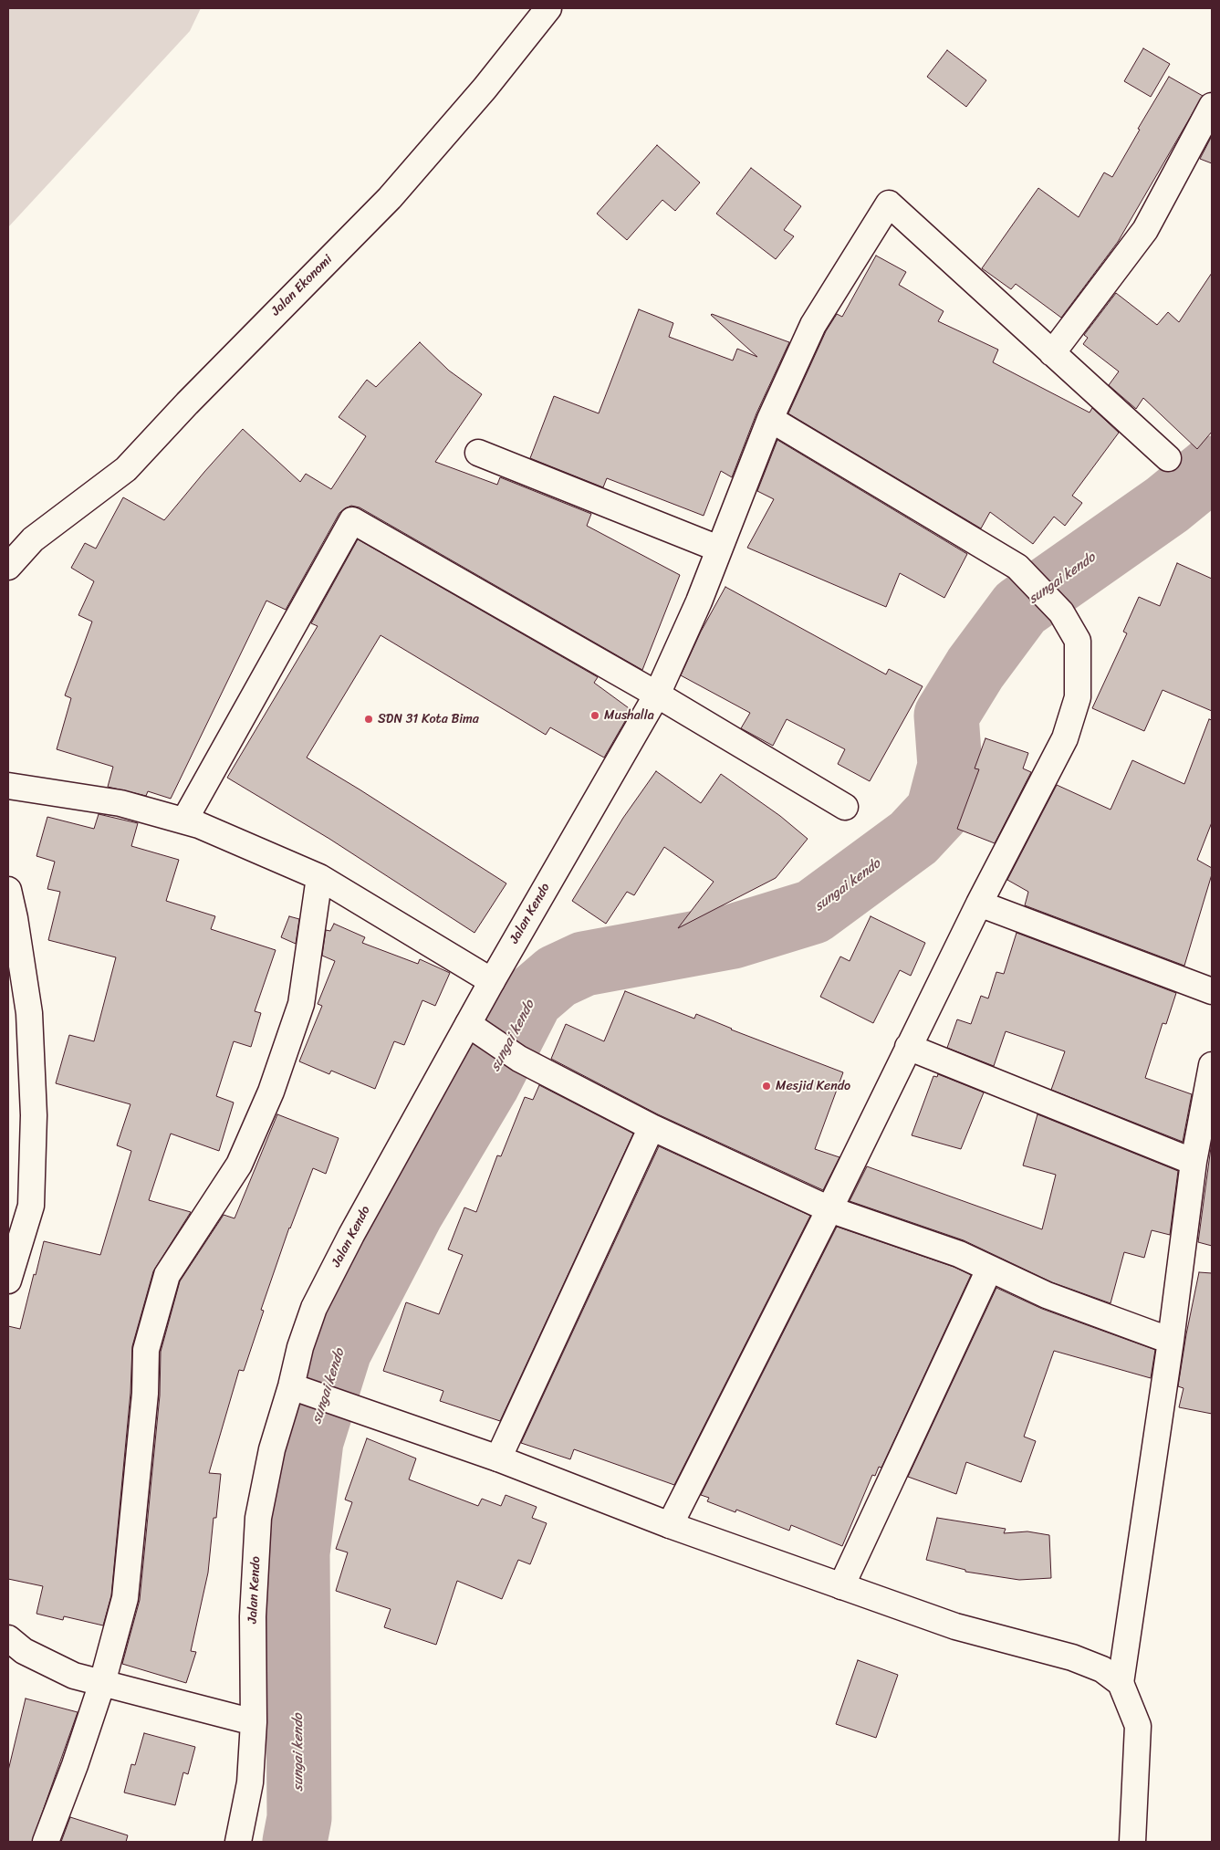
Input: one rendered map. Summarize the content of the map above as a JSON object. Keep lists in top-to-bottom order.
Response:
{
  "streets": {
    "street": ["Jalan Ekonomi", "Jalan Kendo"]
  },
  "water": ["sungai kendo"],
  "places": ["Mushalla", "SDN 31 Kota Bima", "Mesjid Kendo"]
}
